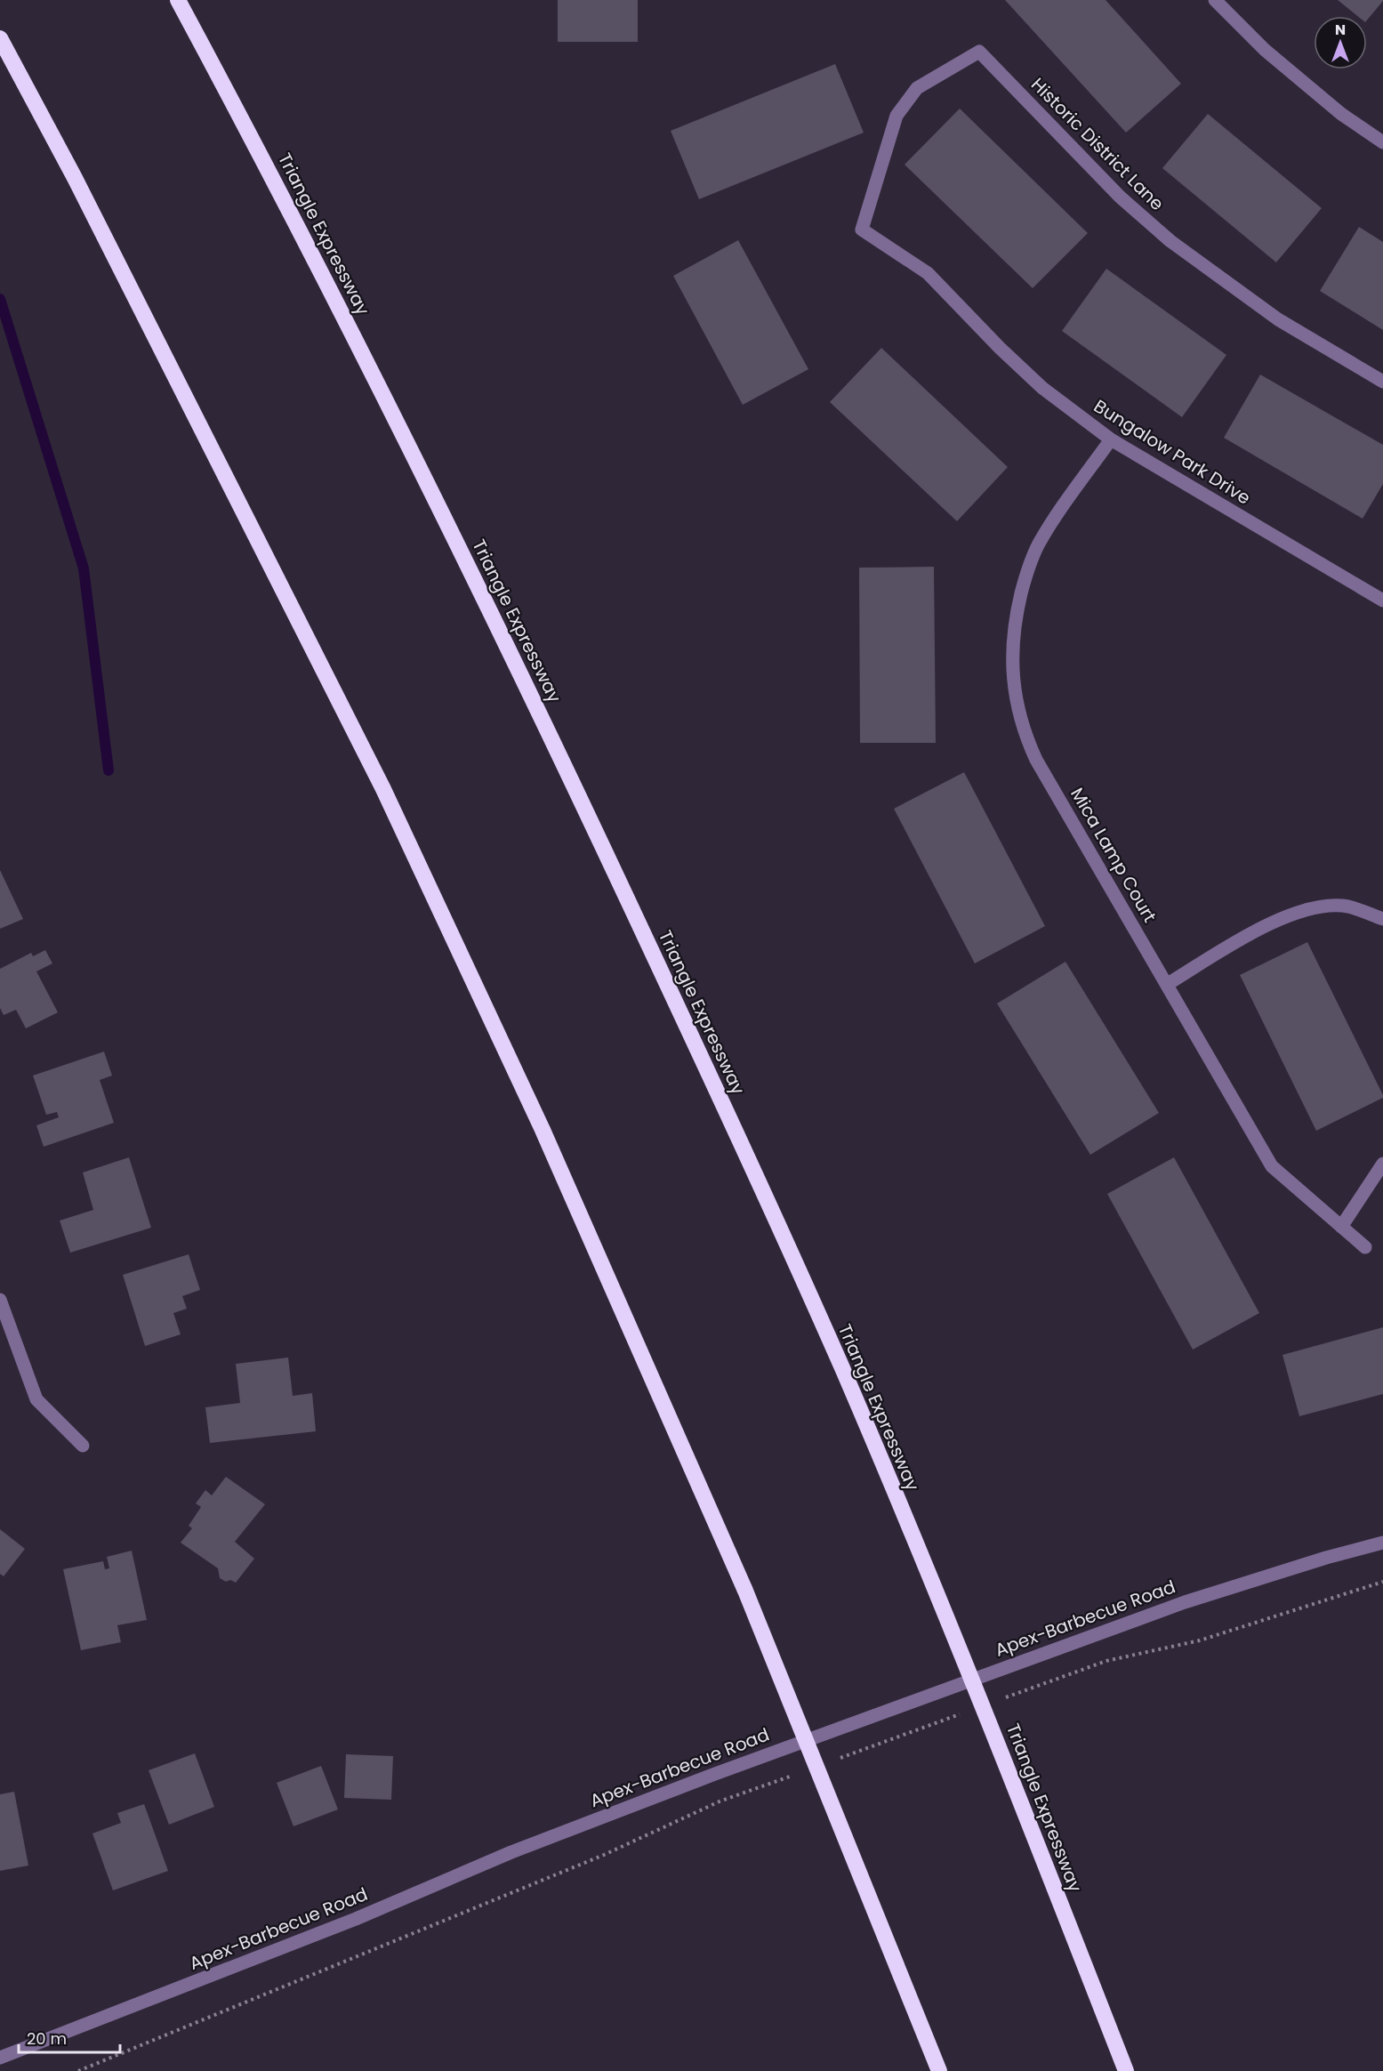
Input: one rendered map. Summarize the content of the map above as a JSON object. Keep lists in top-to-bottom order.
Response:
{
  "streets": {
    "highway": ["Triangle Expressway"],
    "street": [
      "Historic District Lane",
      "Bungalow Park Drive",
      "Mica Lamp Court",
      "Apex-Barbecue Road"
    ]
  },
  "crossings": [
    ["Historic District Lane", "Bungalow Park Drive"],
    ["Bungalow Park Drive", "Mica Lamp Court"]
  ],
  "scale_bar": "20 m",
  "north": "top"
}
